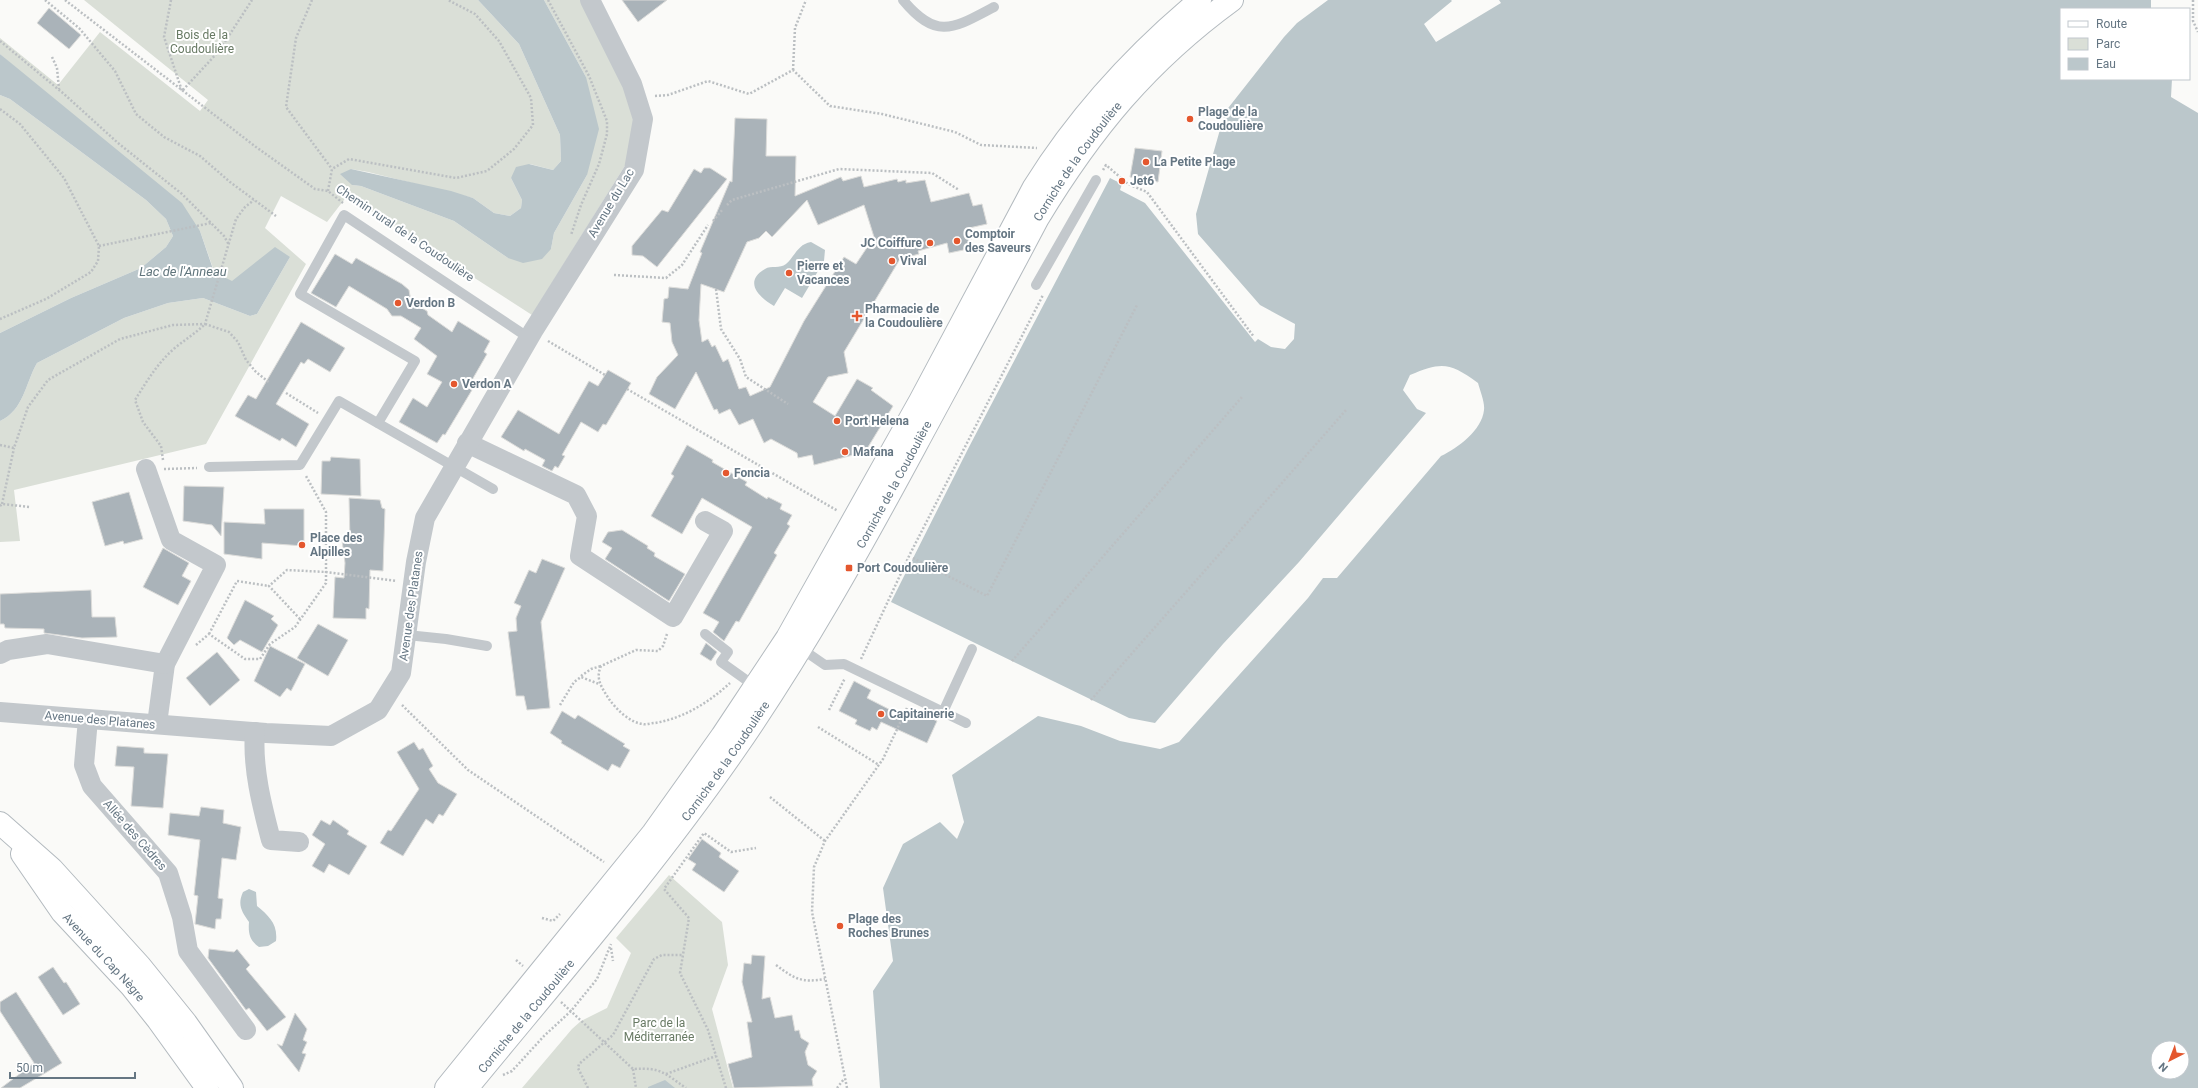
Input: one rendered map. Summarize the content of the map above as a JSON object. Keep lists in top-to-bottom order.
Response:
{
  "streets": {
    "main road": ["Corniche de la Coudoulière", "Avenue du Cap Nègre"],
    "street": ["Avenue du Lac", "Avenue des Platanes", "Allée des Cèdres"],
    "path": ["Chemin rural de la Coudoulière"]
  },
  "crossings": [
    ["Avenue du Lac", "Avenue des Platanes"],
    ["Avenue des Platanes", "Allée des Cèdres"]
  ],
  "water": ["Lac de l'Anneau"],
  "parks": ["Bois de la Coudoulière", "Parc de la Méditerranée"],
  "places": {
    "other": [
      "Plage de la Coudoulière",
      "La Petite Plage",
      "Jet6",
      "Comptoir des Saveurs",
      "JC Coiffure",
      "Vival",
      "Pierre et Vacances",
      "Verdon B",
      "Verdon A",
      "Port Helena",
      "Mafana",
      "Foncia",
      "Place des Alpilles",
      "Capitainerie",
      "Plage des Roches Brunes"
    ],
    "health": ["Pharmacie de la Coudoulière"],
    "transit": ["Port Coudoulière"]
  },
  "legend": ["Route", "Parc", "Eau"],
  "scale_bar": "50 m",
  "north": "bottom left"
}
